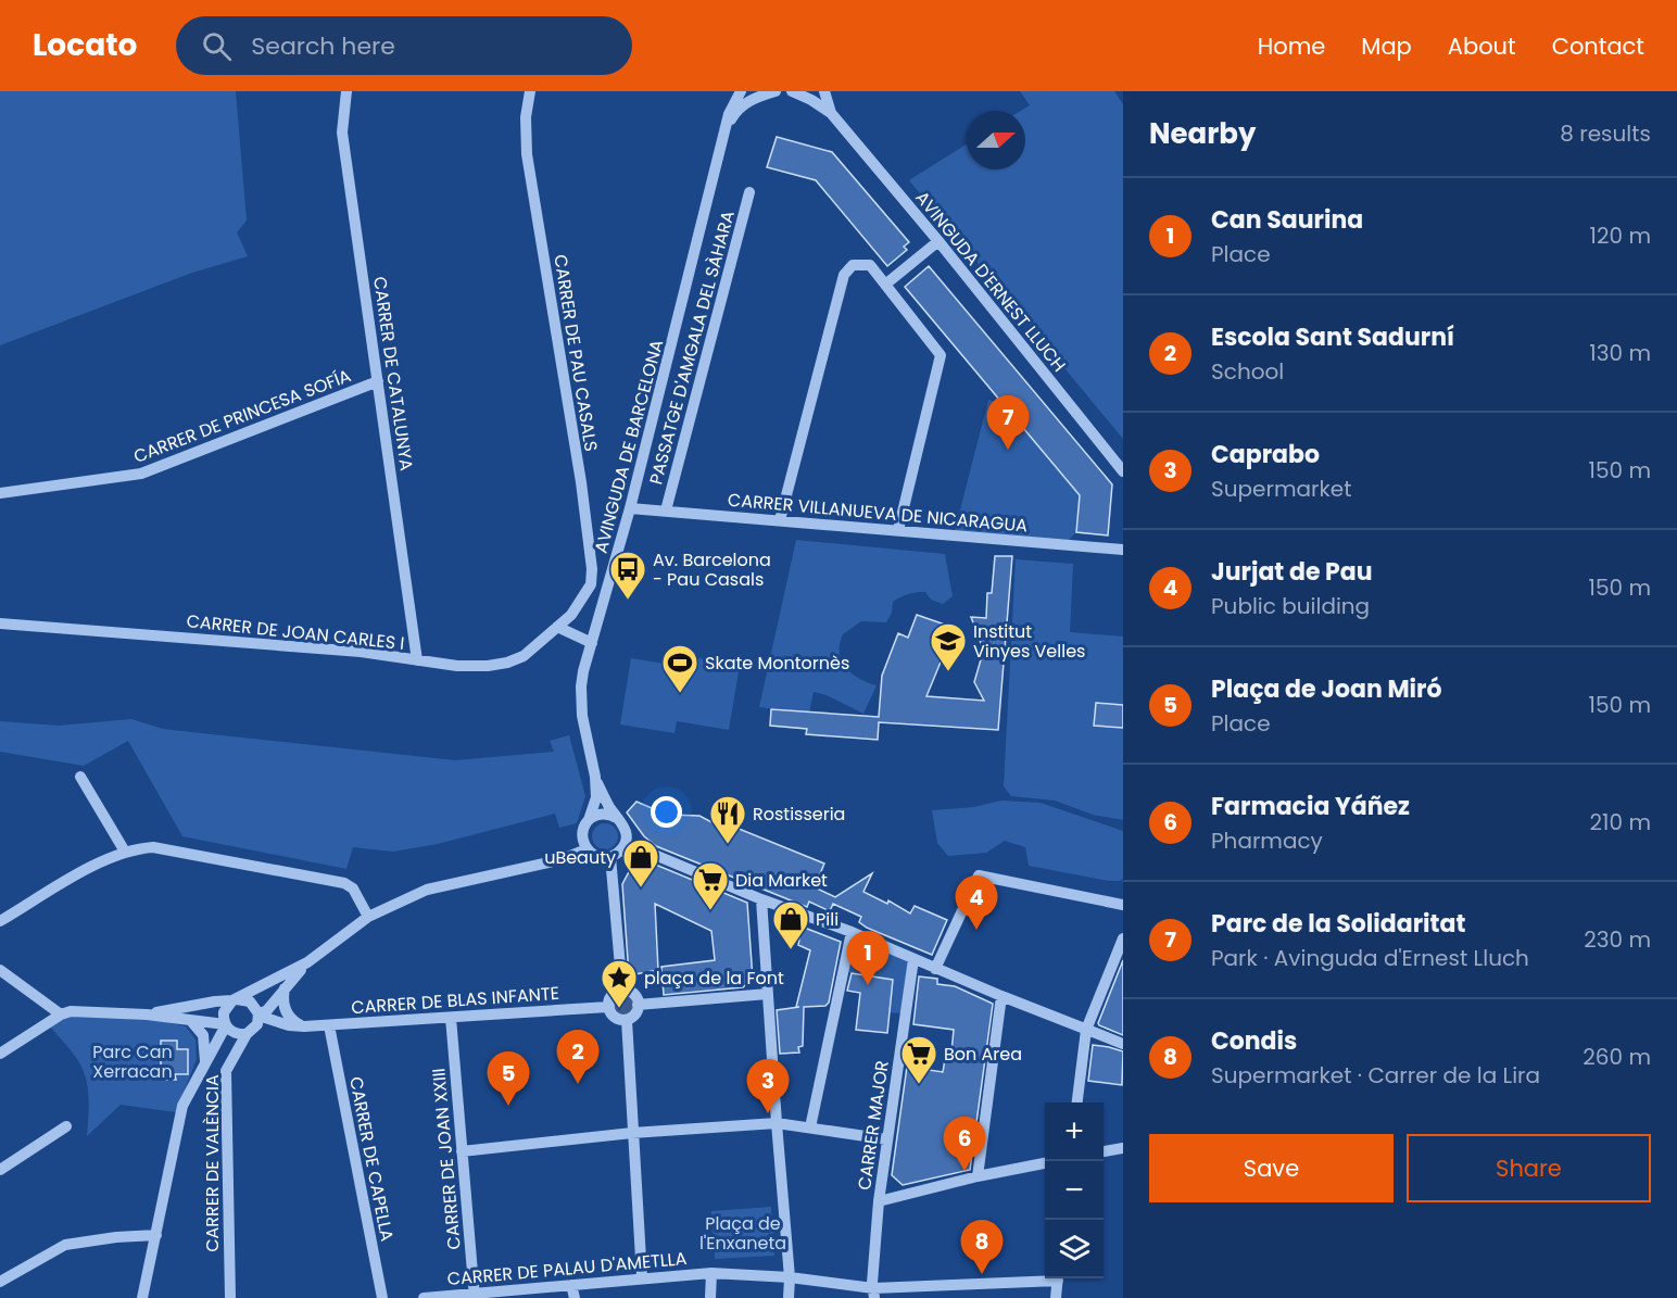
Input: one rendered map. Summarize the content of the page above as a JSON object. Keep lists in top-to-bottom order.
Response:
{
  "streets": {
    "street": [
      "AVINGUDA D'ERNEST LLUCH",
      "PASSATGE D'AMGALA DEL SÀHARA",
      "CARRER DE PAU CASALS",
      "CARRER DE CATALUNYA",
      "CARRER DE PRINCESA SOFÍA",
      "AVINGUDA DE BARCELONA",
      "CARRER VILLANUEVA DE NICARAGUA",
      "CARRER DE JOAN CARLES I",
      "CARRER DE BLAS INFANTE",
      "CARRER MAJOR",
      "CARRER DE CAPELLA",
      "CARRER DE JOAN XXIII",
      "CARRER DE VALÈNCIA",
      "CARRER DE PALAU D'AMETLLA"
    ]
  },
  "crossings": [
    ["PASSATGE D'AMGALA DEL SÀHARA", "CARRER VILLANUEVA DE NICARAGUA"],
    ["CARRER DE PAU CASALS", "CARRER DE JOAN CARLES I"],
    ["CARRER DE CATALUNYA", "CARRER DE PRINCESA SOFÍA"],
    ["CARRER DE CATALUNYA", "CARRER DE JOAN CARLES I"],
    ["AVINGUDA DE BARCELONA", "CARRER VILLANUEVA DE NICARAGUA"],
    ["CARRER DE BLAS INFANTE", "CARRER DE CAPELLA"],
    ["CARRER DE BLAS INFANTE", "CARRER DE JOAN XXIII"],
    ["CARRER DE BLAS INFANTE", "CARRER DE VALÈNCIA"],
    ["CARRER MAJOR", "CARRER DE PALAU D'AMETLLA"],
    ["CARRER DE JOAN XXIII", "CARRER DE PALAU D'AMETLLA"]
  ],
  "parks": ["Parc Can Xerracan", "Plaça de l'Enxaneta"],
  "places": {
    "bus stop": ["Av. Barcelona - Pau Casals"],
    "school or university": ["Institut Vinyes Velles"],
    "sports": ["Skate Montornès"],
    "restaurant": ["Rostisseria"],
    "shop": ["uBeauty", "Pili"],
    "supermarket": ["Dia Market", "Bon Area"],
    "place": ["plaça de la Font"]
  },
  "north": "right",
  "page": {
    "header": "Locato",
    "search": "Search here",
    "nav": [
      "Home",
      "Map",
      "About",
      "Contact"
    ],
    "heading": ["Nearby", "8 results"],
    "list": [
      {
        "mark": "1",
        "name": "Can Saurina",
        "note": "Place",
        "value": "120 m"
      },
      {
        "mark": "2",
        "name": "Escola Sant Sadurní",
        "note": "School",
        "value": "130 m"
      },
      {
        "mark": "3",
        "name": "Caprabo",
        "note": "Supermarket",
        "value": "150 m"
      },
      {
        "mark": "4",
        "name": "Jurjat de Pau",
        "note": "Public building",
        "value": "150 m"
      },
      {
        "mark": "5",
        "name": "Plaça de Joan Miró",
        "note": "Place",
        "value": "150 m"
      },
      {
        "mark": "6",
        "name": "Farmacia Yáñez",
        "note": "Pharmacy",
        "value": "210 m"
      },
      {
        "mark": "7",
        "name": "Parc de la Solidaritat",
        "note": "Park · Avinguda d'Ernest Lluch",
        "value": "230 m"
      },
      {
        "mark": "8",
        "name": "Condis",
        "note": "Supermarket · Carrer de la Lira",
        "value": "260 m"
      }
    ],
    "pins": [
      "7",
      "4",
      "1",
      "2",
      "5",
      "3",
      "6",
      "8"
    ],
    "map_buttons": ["+", "−"],
    "buttons": ["Save", "Share"]
  }
}
